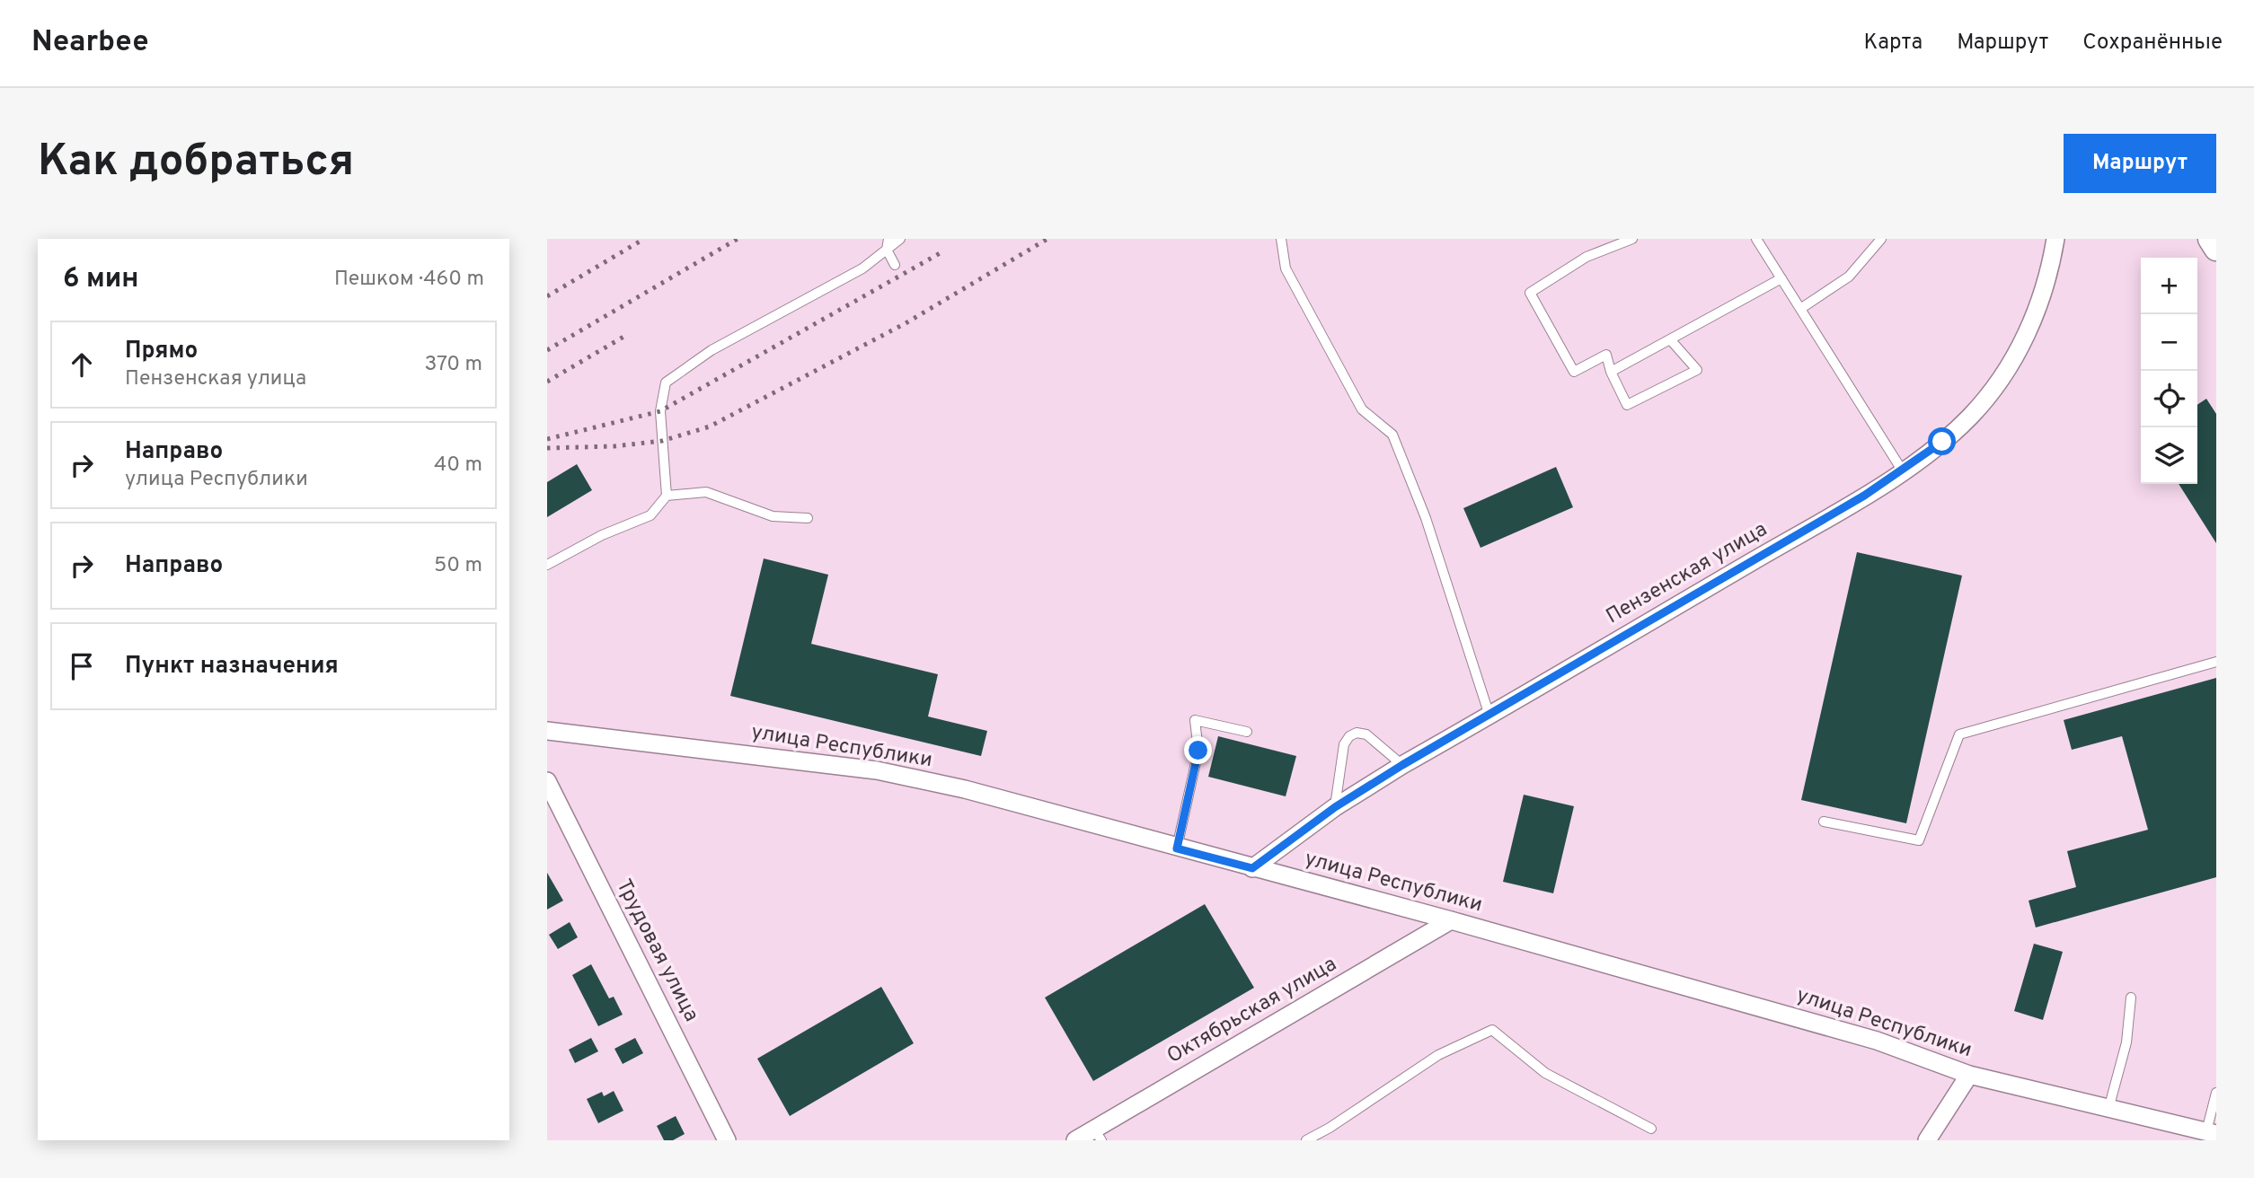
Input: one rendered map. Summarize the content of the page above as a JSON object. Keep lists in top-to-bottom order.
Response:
{
  "streets": {
    "street": [
      "Пензенская улица",
      "улица Республики",
      "Трудовая улица",
      "Октябрьская улица"
    ]
  },
  "crossings": [
    ["Пензенская улица", "улица Республики"],
    ["улица Республики", "Октябрьская улица"]
  ],
  "page": {
    "header": "Nearbee",
    "nav": ["Карта", "Маршрут", "Сохранённые"],
    "buttons": "Маршрут",
    "title": "Как добраться",
    "heading": ["6 мин", "Пешком · 460 m"],
    "map_buttons": ["+", "−"],
    "list": [
      ["Прямо", "Пензенская улица", "370 m"],
      ["Направо", "улица Республики", "40 m"],
      ["Направо", "50 m"],
      "Пункт назначения"
    ]
  }
}
